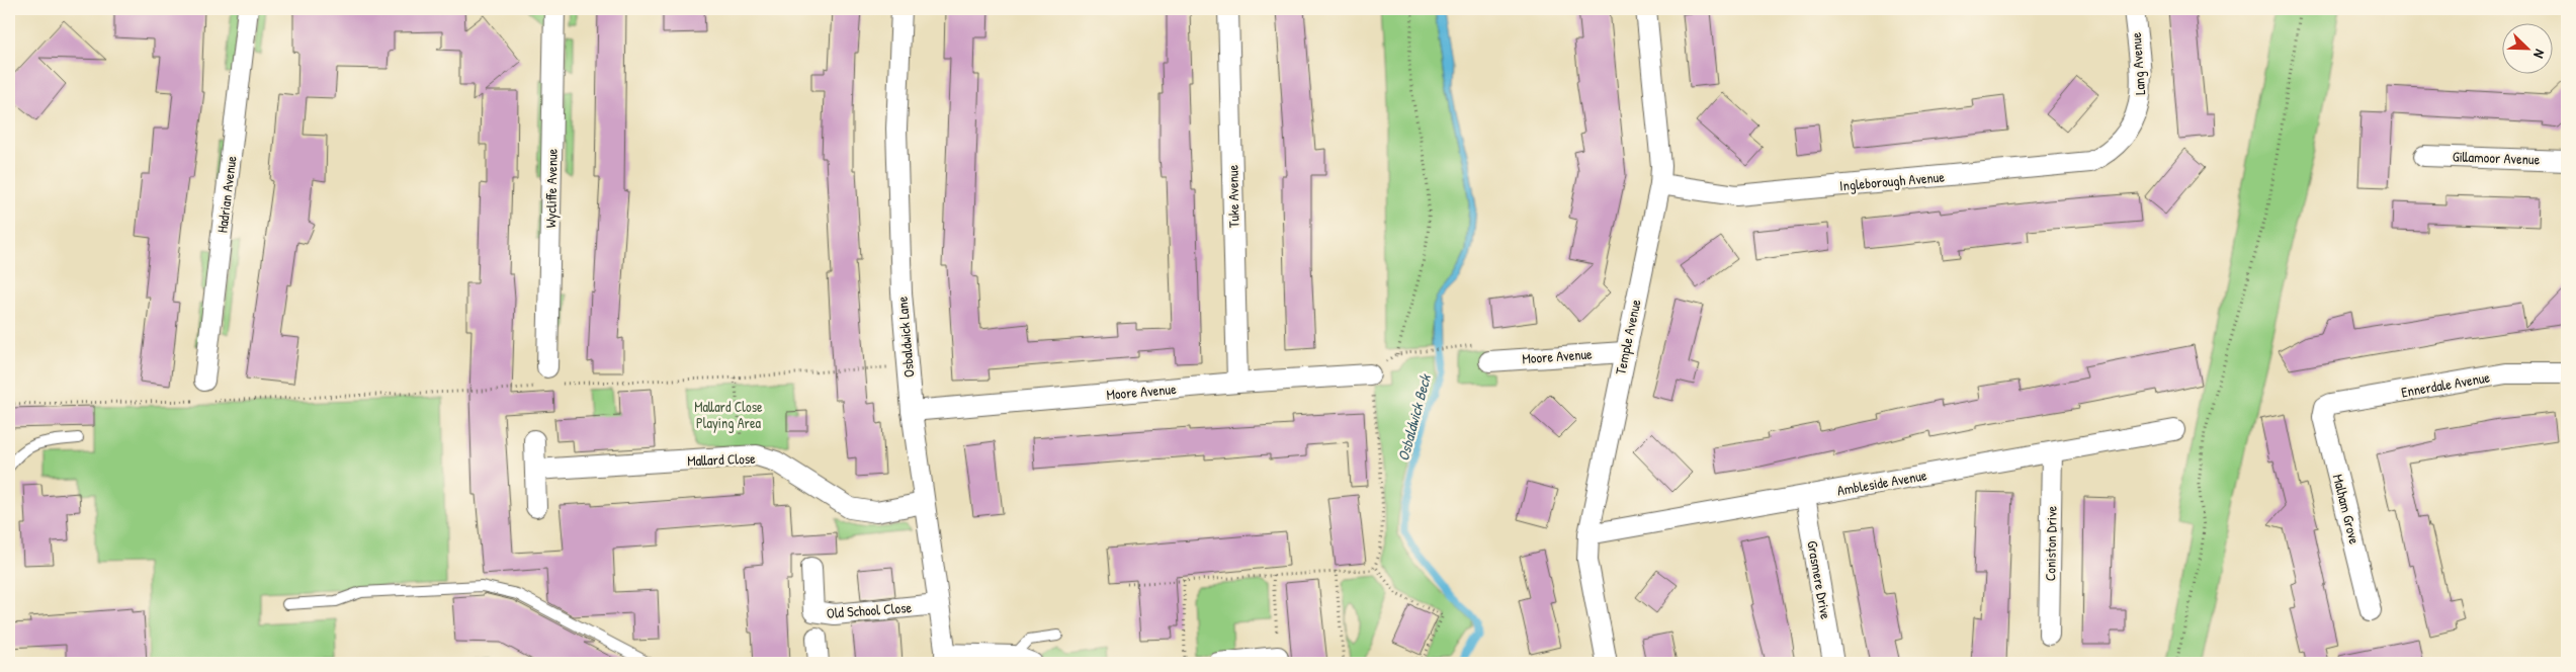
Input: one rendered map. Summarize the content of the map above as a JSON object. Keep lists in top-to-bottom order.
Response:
{
  "streets": {
    "street": [
      "Lang Avenue",
      "Gillamoor Avenue",
      "Ingleborough Avenue",
      "Wycliffe Avenue",
      "Hadrian Avenue",
      "Tuke Avenue",
      "Osbaldwick Lane",
      "Temple Avenue",
      "Moore Avenue",
      "Ennerdale Avenue",
      "Mallard Close",
      "Ambleside Avenue",
      "Malham Grove",
      "Coniston Drive",
      "Grasmere Drive",
      "Old School Close"
    ]
  },
  "crossings": [
    ["Lang Avenue", "Ingleborough Avenue"],
    ["Ingleborough Avenue", "Temple Avenue"],
    ["Tuke Avenue", "Moore Avenue"],
    ["Osbaldwick Lane", "Moore Avenue"],
    ["Osbaldwick Lane", "Mallard Close"],
    ["Osbaldwick Lane", "Old School Close"],
    ["Temple Avenue", "Moore Avenue"],
    ["Temple Avenue", "Ambleside Avenue"],
    ["Ennerdale Avenue", "Malham Grove"],
    ["Ambleside Avenue", "Coniston Drive"],
    ["Ambleside Avenue", "Grasmere Drive"]
  ],
  "water": ["Osbaldwick Beck"],
  "parks": ["Mallard Close Playing Area"],
  "north": "bottom right"
}
